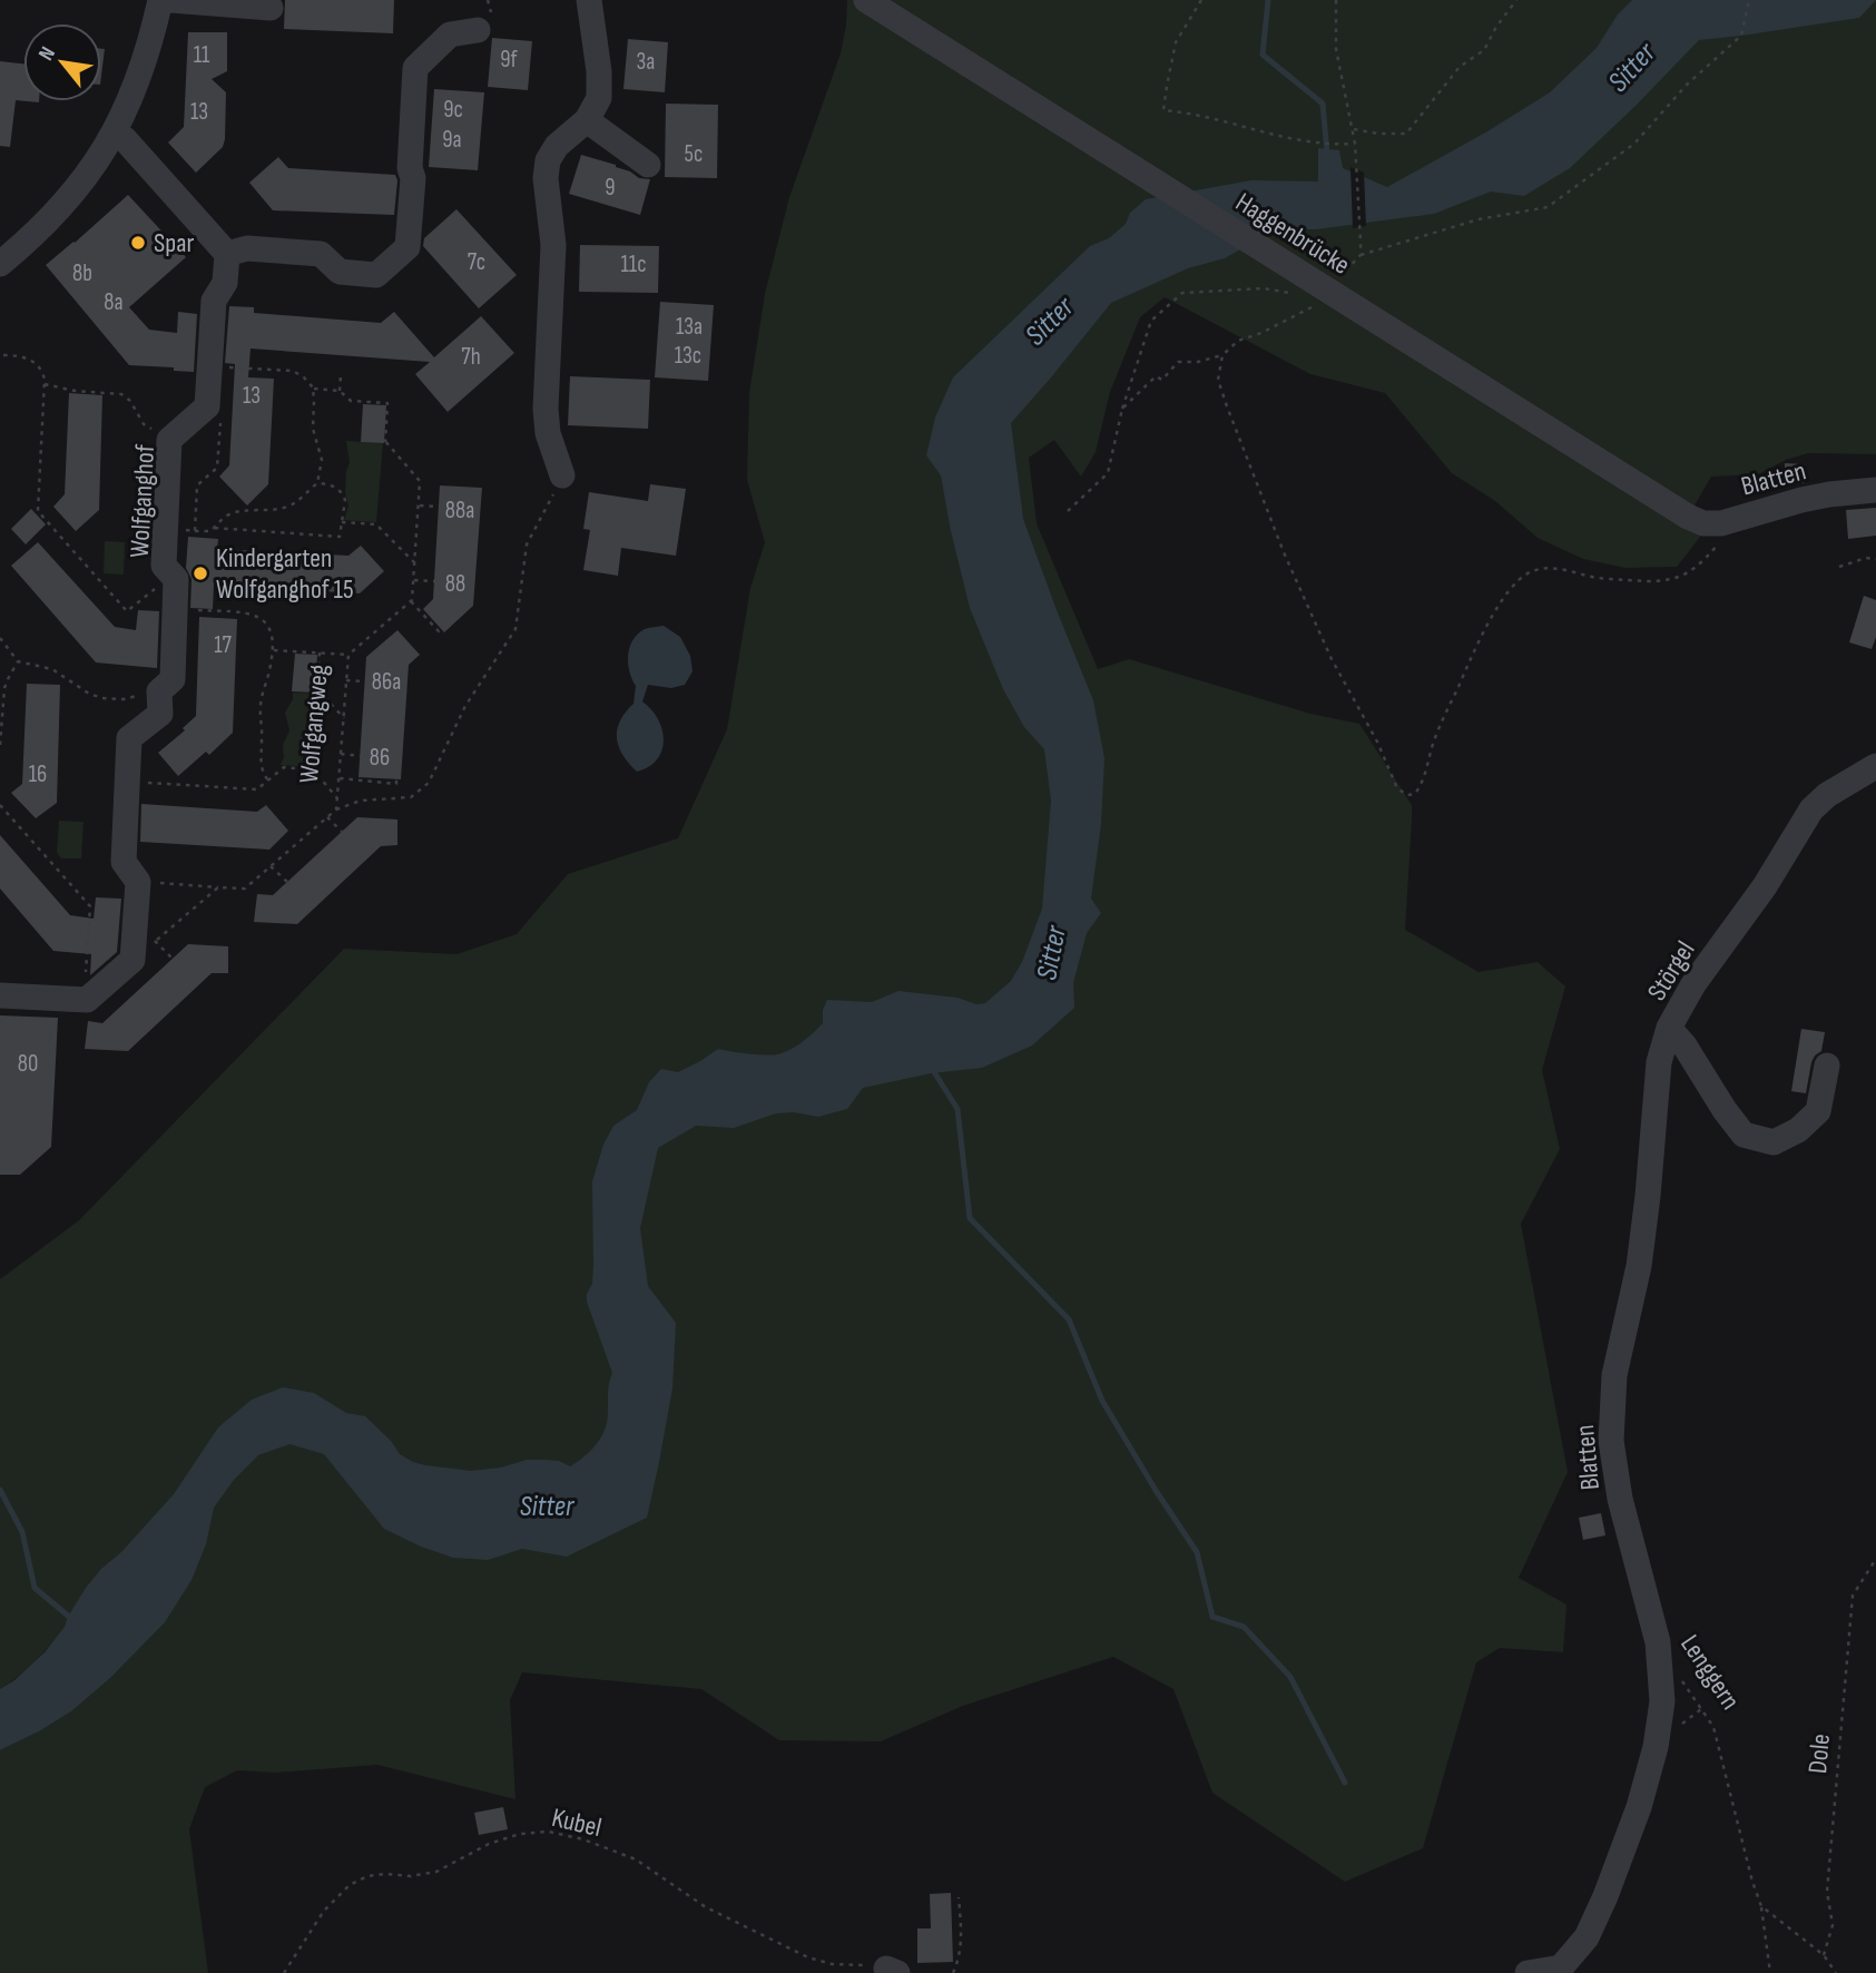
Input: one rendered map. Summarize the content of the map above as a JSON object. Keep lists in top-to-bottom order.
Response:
{
  "streets": {
    "street": [
      "Haggenbrücke",
      "Blatten",
      "Wolfganghof",
      "Störgel",
      "Lenggern"
    ],
    "path": ["Wolfgangweg", "Dole", "Kubel"]
  },
  "crossings": [
    ["Haggenbrücke", "Blatten"],
    ["Blatten", "Störgel"],
    ["Blatten", "Lenggern"]
  ],
  "water": ["Sitter"],
  "places": ["Spar", "Kindergarten Wolfganghof 15"],
  "house_numbers": [
    "11",
    "9f",
    "3a",
    "9c",
    "13",
    "9a",
    "5c",
    "9",
    "7c",
    "11c",
    "8b",
    "8a",
    "13a",
    "13c",
    "7h",
    "13",
    "88a",
    "88",
    "17",
    "86a",
    "86",
    "16",
    "80"
  ],
  "north": "top left"
}
